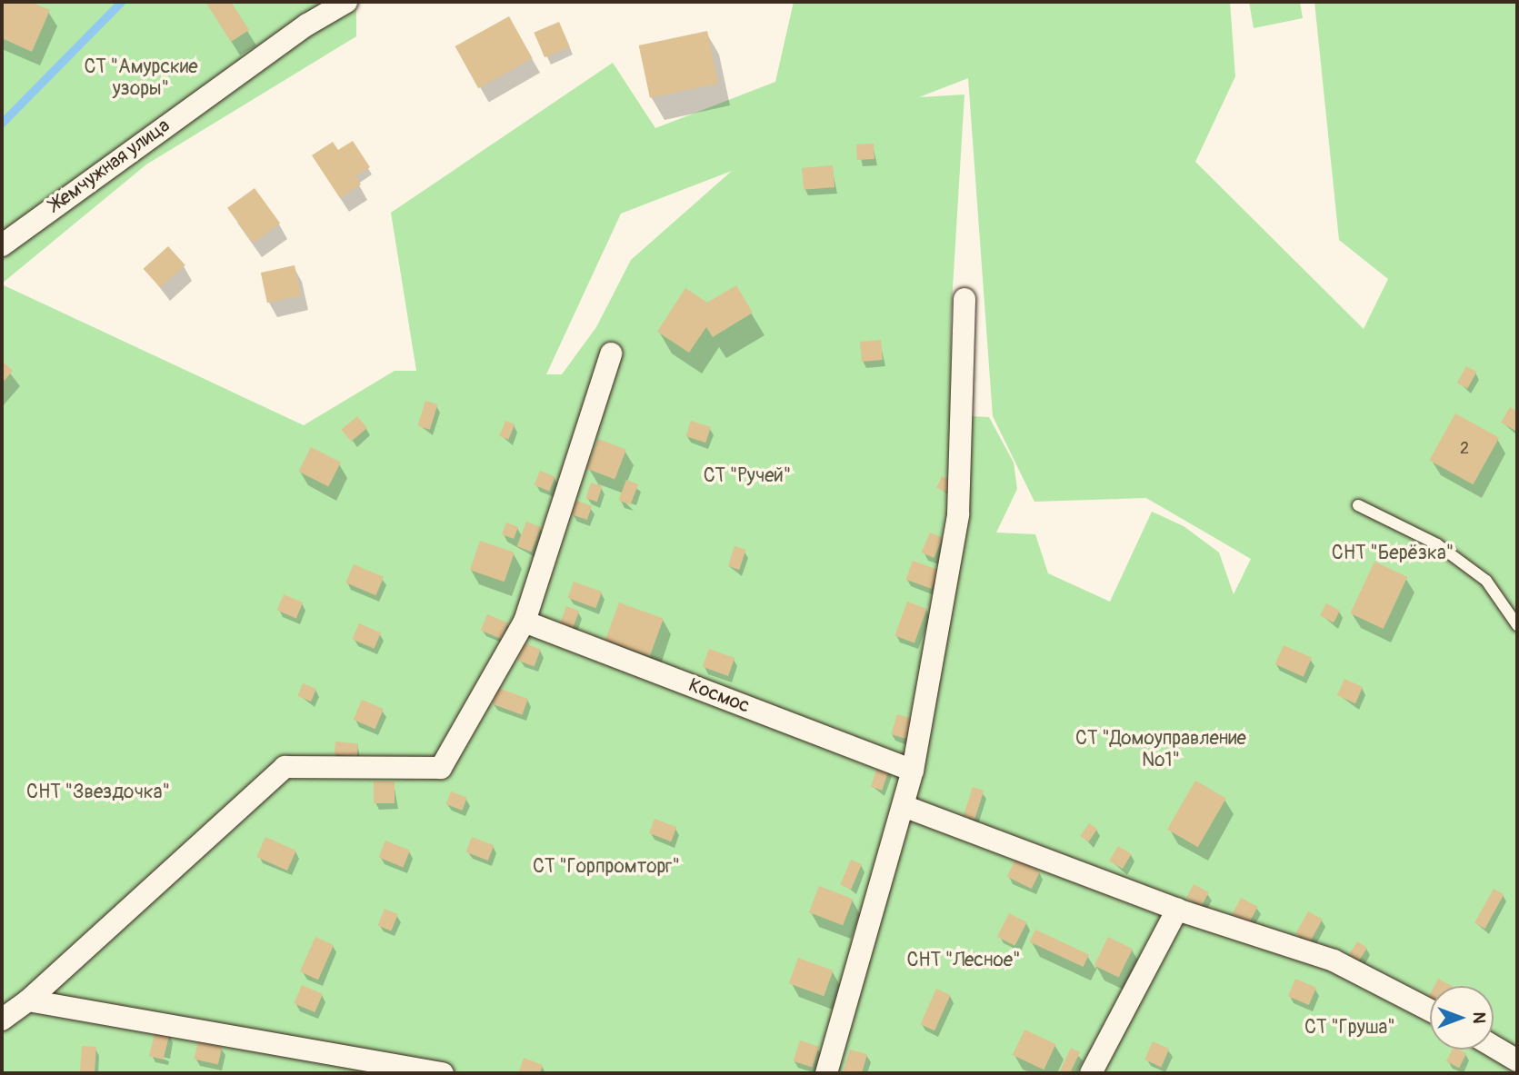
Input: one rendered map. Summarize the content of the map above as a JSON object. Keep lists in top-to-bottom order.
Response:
{
  "streets": {
    "street": ["Жемчужная улица", "Космос"]
  },
  "parks": [
    "СТ \"Амурские узоры\"",
    "СТ \"Ручей\"",
    "СНТ \"Берёзка\"",
    "СТ \"Домоуправление №1\"",
    "СНТ \"Звездочка\"",
    "СТ \"Горпромторг\"",
    "СНТ \"Лесное\"",
    "СТ \"Груша\""
  ],
  "house_numbers": ["2"],
  "north": "right"
}
